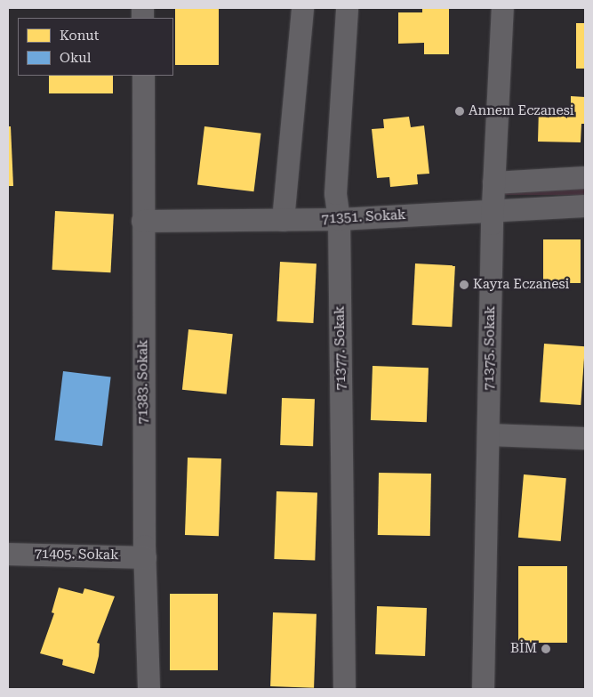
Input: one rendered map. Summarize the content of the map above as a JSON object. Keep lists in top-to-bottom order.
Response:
{
  "streets": {
    "street": [
      "71351. Sokak",
      "71377. Sokak",
      "71375. Sokak",
      "71383. Sokak",
      "71405. Sokak"
    ]
  },
  "crossings": [
    ["71351. Sokak", "71377. Sokak"],
    ["71351. Sokak", "71375. Sokak"],
    ["71351. Sokak", "71383. Sokak"],
    ["71383. Sokak", "71405. Sokak"]
  ],
  "places": ["Annem Eczanesi", "Kayra Eczanesi", "BİM"],
  "legend": ["Konut", "Okul"]
}
